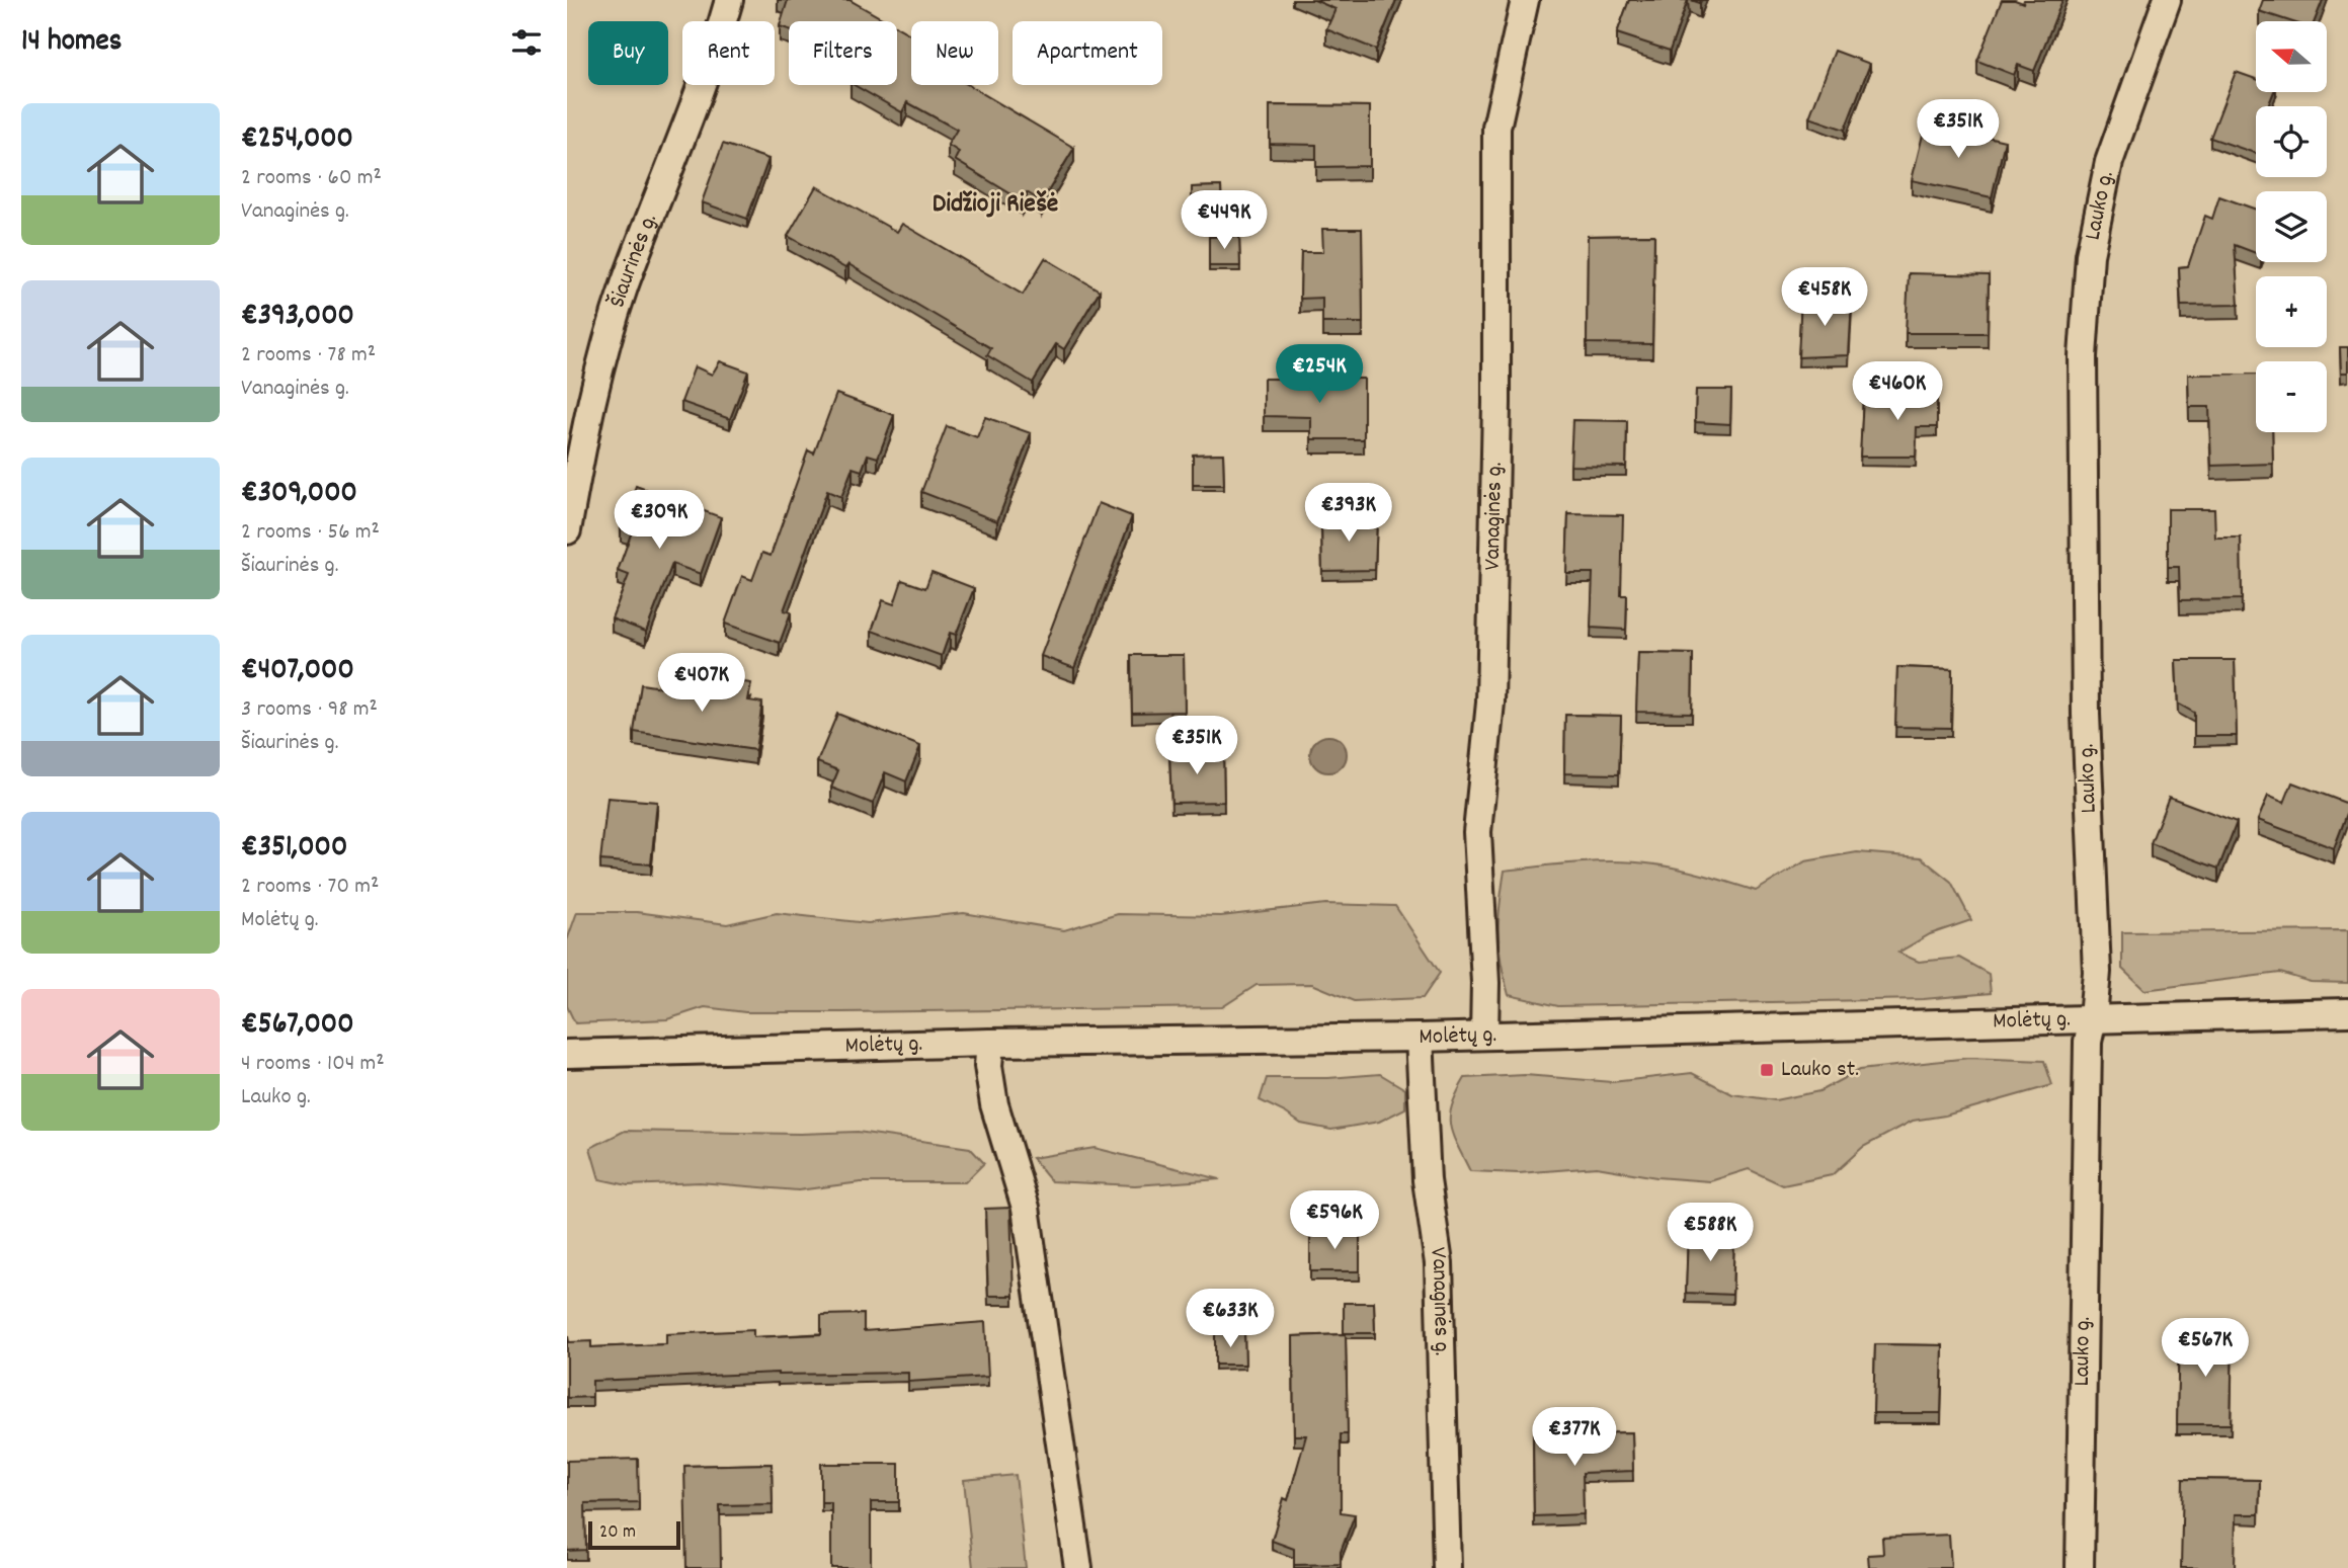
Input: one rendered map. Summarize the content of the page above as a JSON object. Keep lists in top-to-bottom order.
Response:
{
  "streets": {
    "street": [
      "Lauko g.",
      "Šiaurinės g.",
      "Vanaginės g.",
      "Molėtų g."
    ]
  },
  "crossings": [
    ["Lauko g.", "Molėtų g."],
    ["Vanaginės g.", "Molėtų g."]
  ],
  "districts": ["Didžioji Riešė"],
  "places": {
    "transit": ["Lauko st."]
  },
  "scale_bar": "20 m",
  "north": "left",
  "page": {
    "heading": "14 homes",
    "map_buttons": ["+", "−"],
    "chip": [
      "Buy",
      "Rent",
      "Filters",
      "New",
      "Apartment"
    ],
    "list": [
      {
        "name": "€254,000",
        "note": "2 rooms · 60 m² · Vanaginės g."
      },
      {
        "name": "€393,000",
        "note": "2 rooms · 78 m² · Vanaginės g."
      },
      {
        "name": "€309,000",
        "note": "2 rooms · 56 m² · Šiaurinės g."
      },
      {
        "name": "€407,000",
        "note": "3 rooms · 98 m² · Šiaurinės g."
      },
      {
        "name": "€351,000",
        "note": "2 rooms · 70 m² · Molėtų g."
      },
      {
        "name": "€567,000",
        "note": "4 rooms · 104 m² · Lauko g."
      }
    ],
    "price": [
      "€351K",
      "€449K",
      "€458K",
      "€254K",
      "€460K",
      "€393K",
      "€309K",
      "€407K",
      "€351K",
      "€596K",
      "€588K",
      "€633K",
      "€567K",
      "€377K"
    ],
    "scale": "20 m"
  }
}
